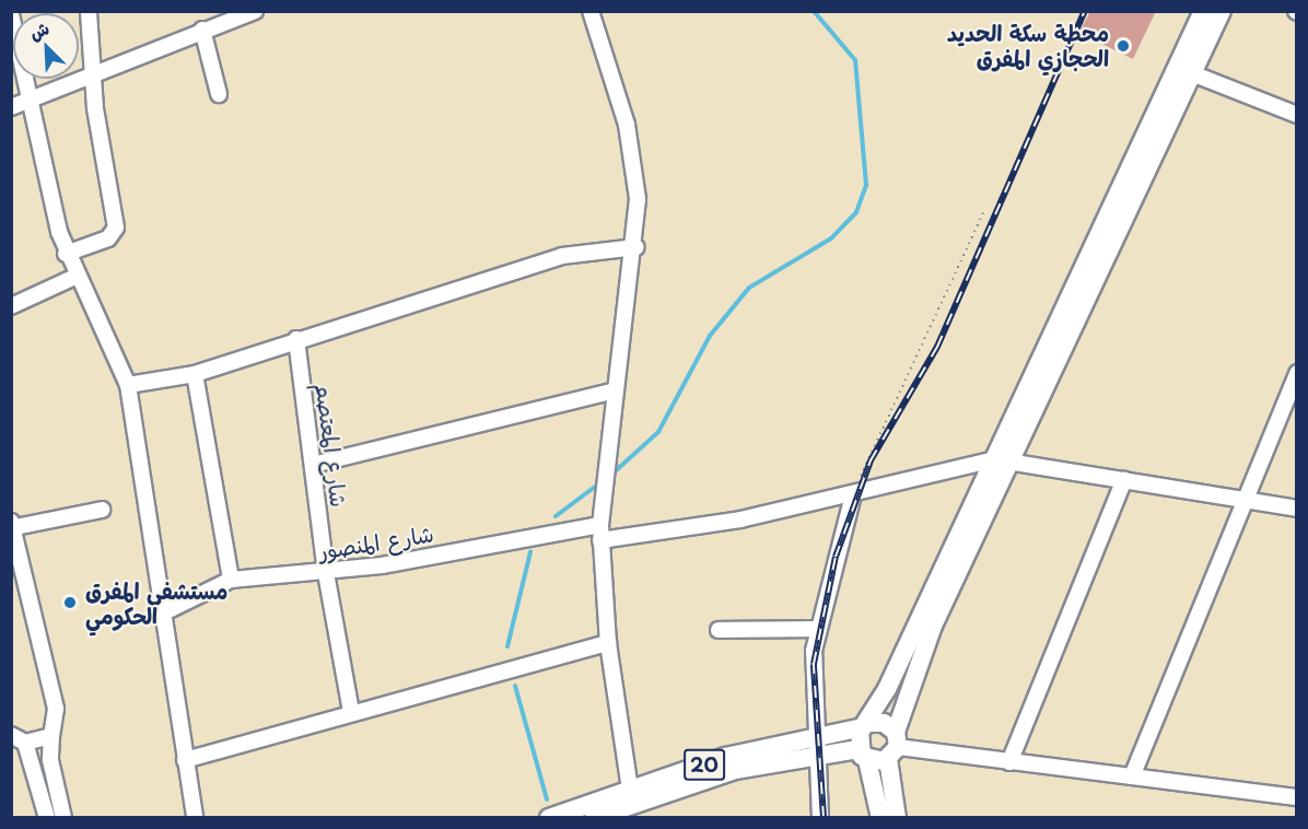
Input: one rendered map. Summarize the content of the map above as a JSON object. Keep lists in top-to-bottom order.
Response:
{
  "streets": {
    "main road": ["20"],
    "street": ["شارع المعتصم", "شارع المنصور"]
  },
  "crossings": [
    ["شارع المعتصم", "شارع المنصور"]
  ],
  "places": ["محطة سكة الحديد الحجازي المفرق", "مستشفى المفرق الحكومي"],
  "north": "top left"
}
